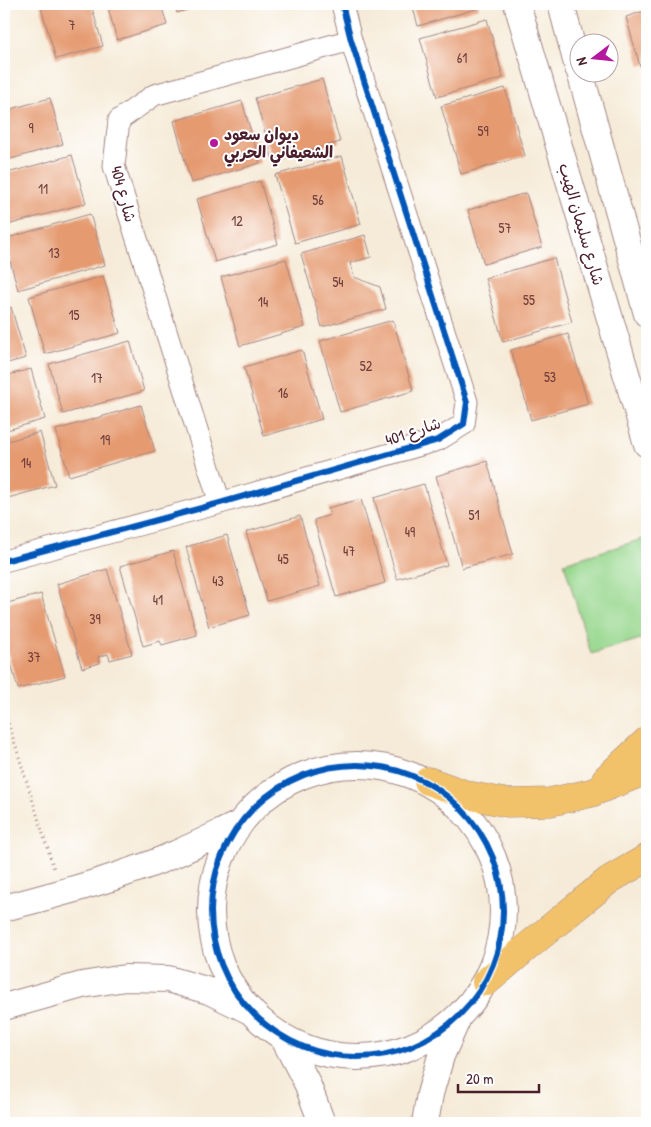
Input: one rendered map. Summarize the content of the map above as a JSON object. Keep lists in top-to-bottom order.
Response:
{
  "streets": {
    "street": ["شارع 404", "شارع سليمان الهيب", "شارع 401"]
  },
  "crossings": [
    ["شارع 404", "شارع 401"]
  ],
  "places": ["ديوان سعود الشعيفاني الحربي"],
  "house_numbers": [
    "7",
    "61",
    "9",
    "59",
    "11",
    "56",
    "12",
    "57",
    "13",
    "54",
    "55",
    "14",
    "15",
    "52",
    "53",
    "17",
    "16",
    "19",
    "14",
    "51",
    "49",
    "47",
    "45",
    "43",
    "41",
    "39",
    "37"
  ],
  "scale_bar": "20 m",
  "north": "left"
}
